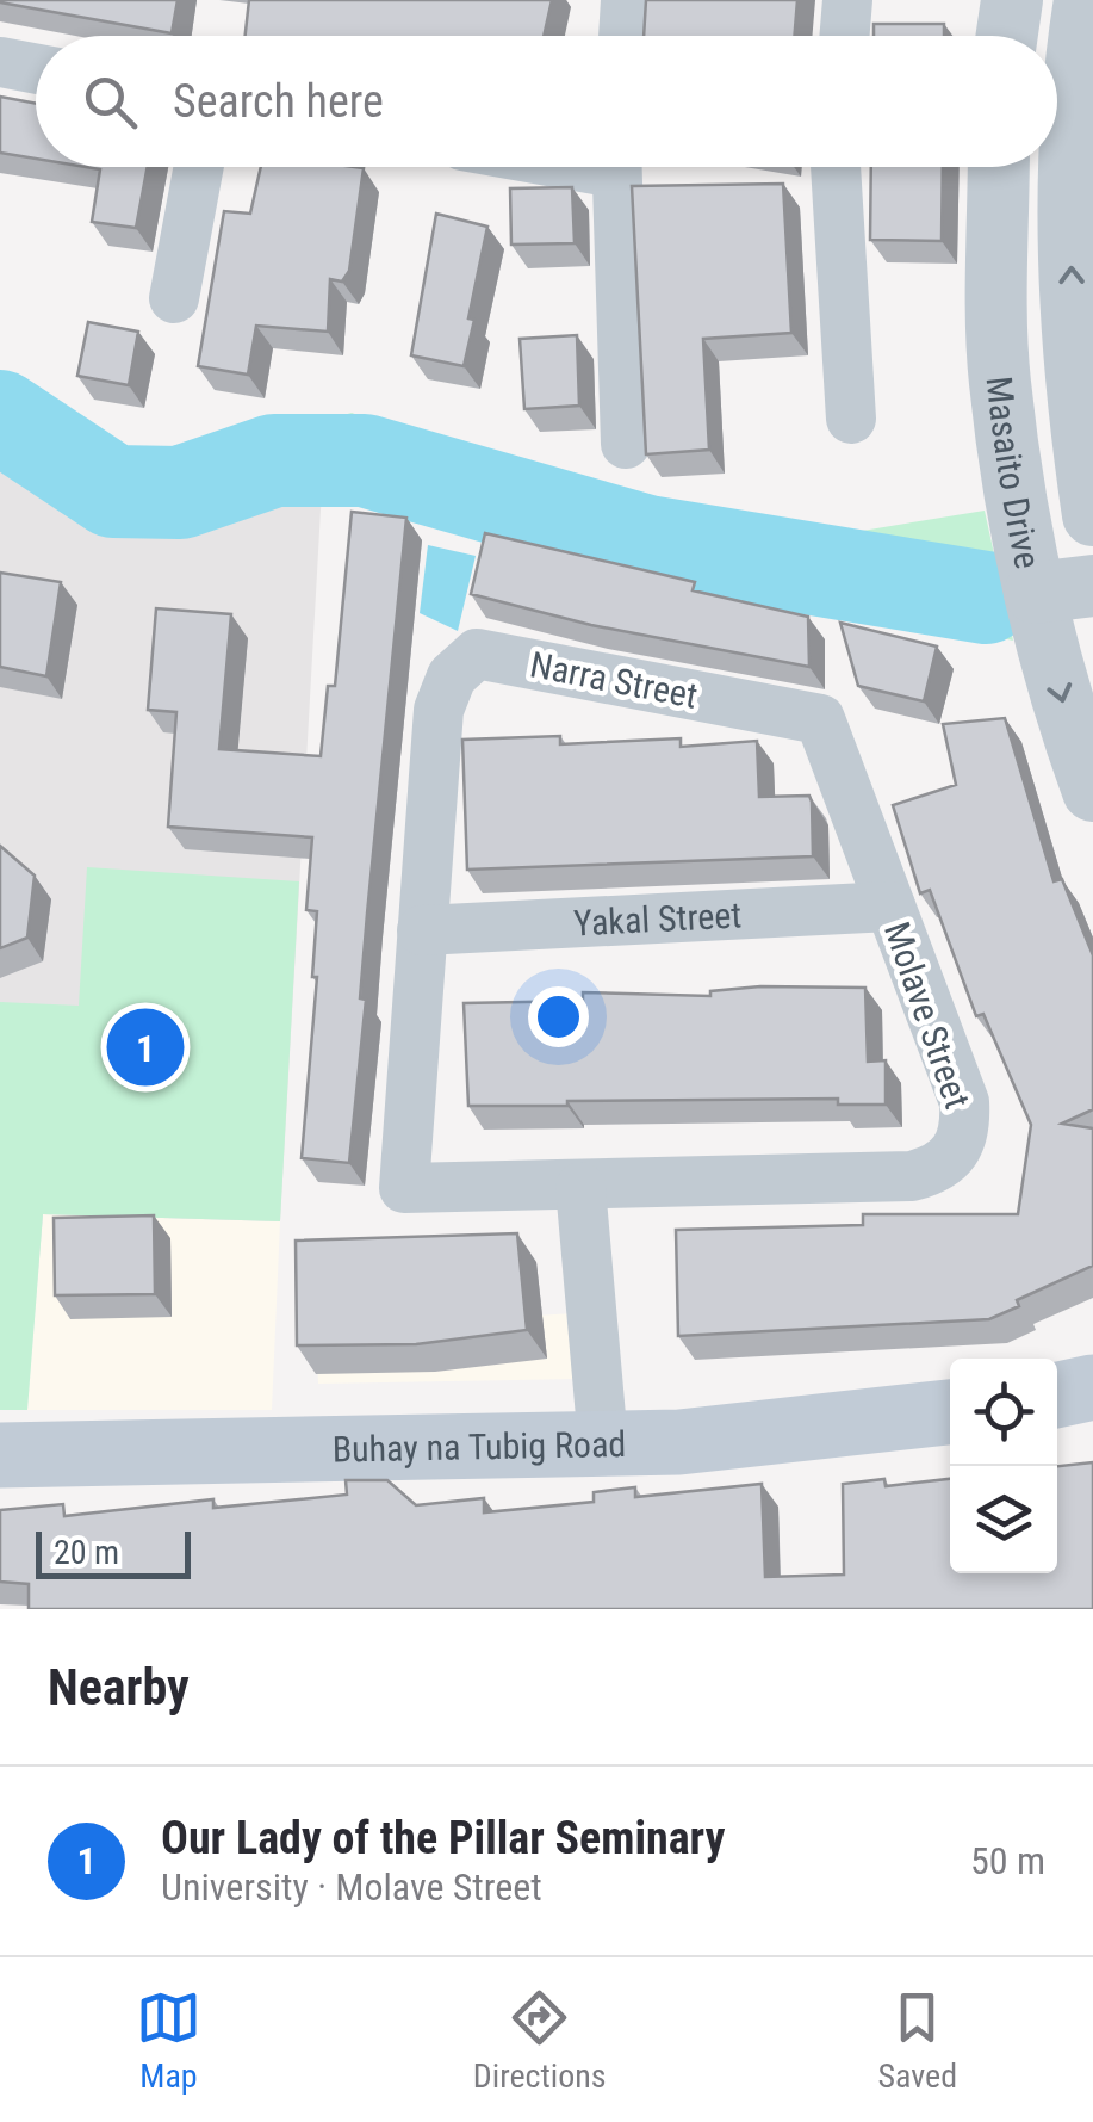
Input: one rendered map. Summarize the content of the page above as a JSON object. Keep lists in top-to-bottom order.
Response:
{
  "streets": {
    "main road": ["Buhay na Tubig Road"],
    "street": [
      "Masaito Drive",
      "Narra Street",
      "Yakal Street",
      "Molave Street"
    ]
  },
  "crossings": [
    ["Narra Street", "Molave Street"],
    ["Yakal Street", "Molave Street"]
  ],
  "scale_bar": "20 m",
  "page": {
    "search": "Search here",
    "pins": "1",
    "scale": "20 m",
    "heading": "Nearby",
    "list": [
      {
        "mark": "1",
        "name": "Our Lady of the Pillar Seminary",
        "note": "University · Molave Street",
        "value": "50 m"
      }
    ],
    "nav": ["Map", "Directions", "Saved"]
  }
}
